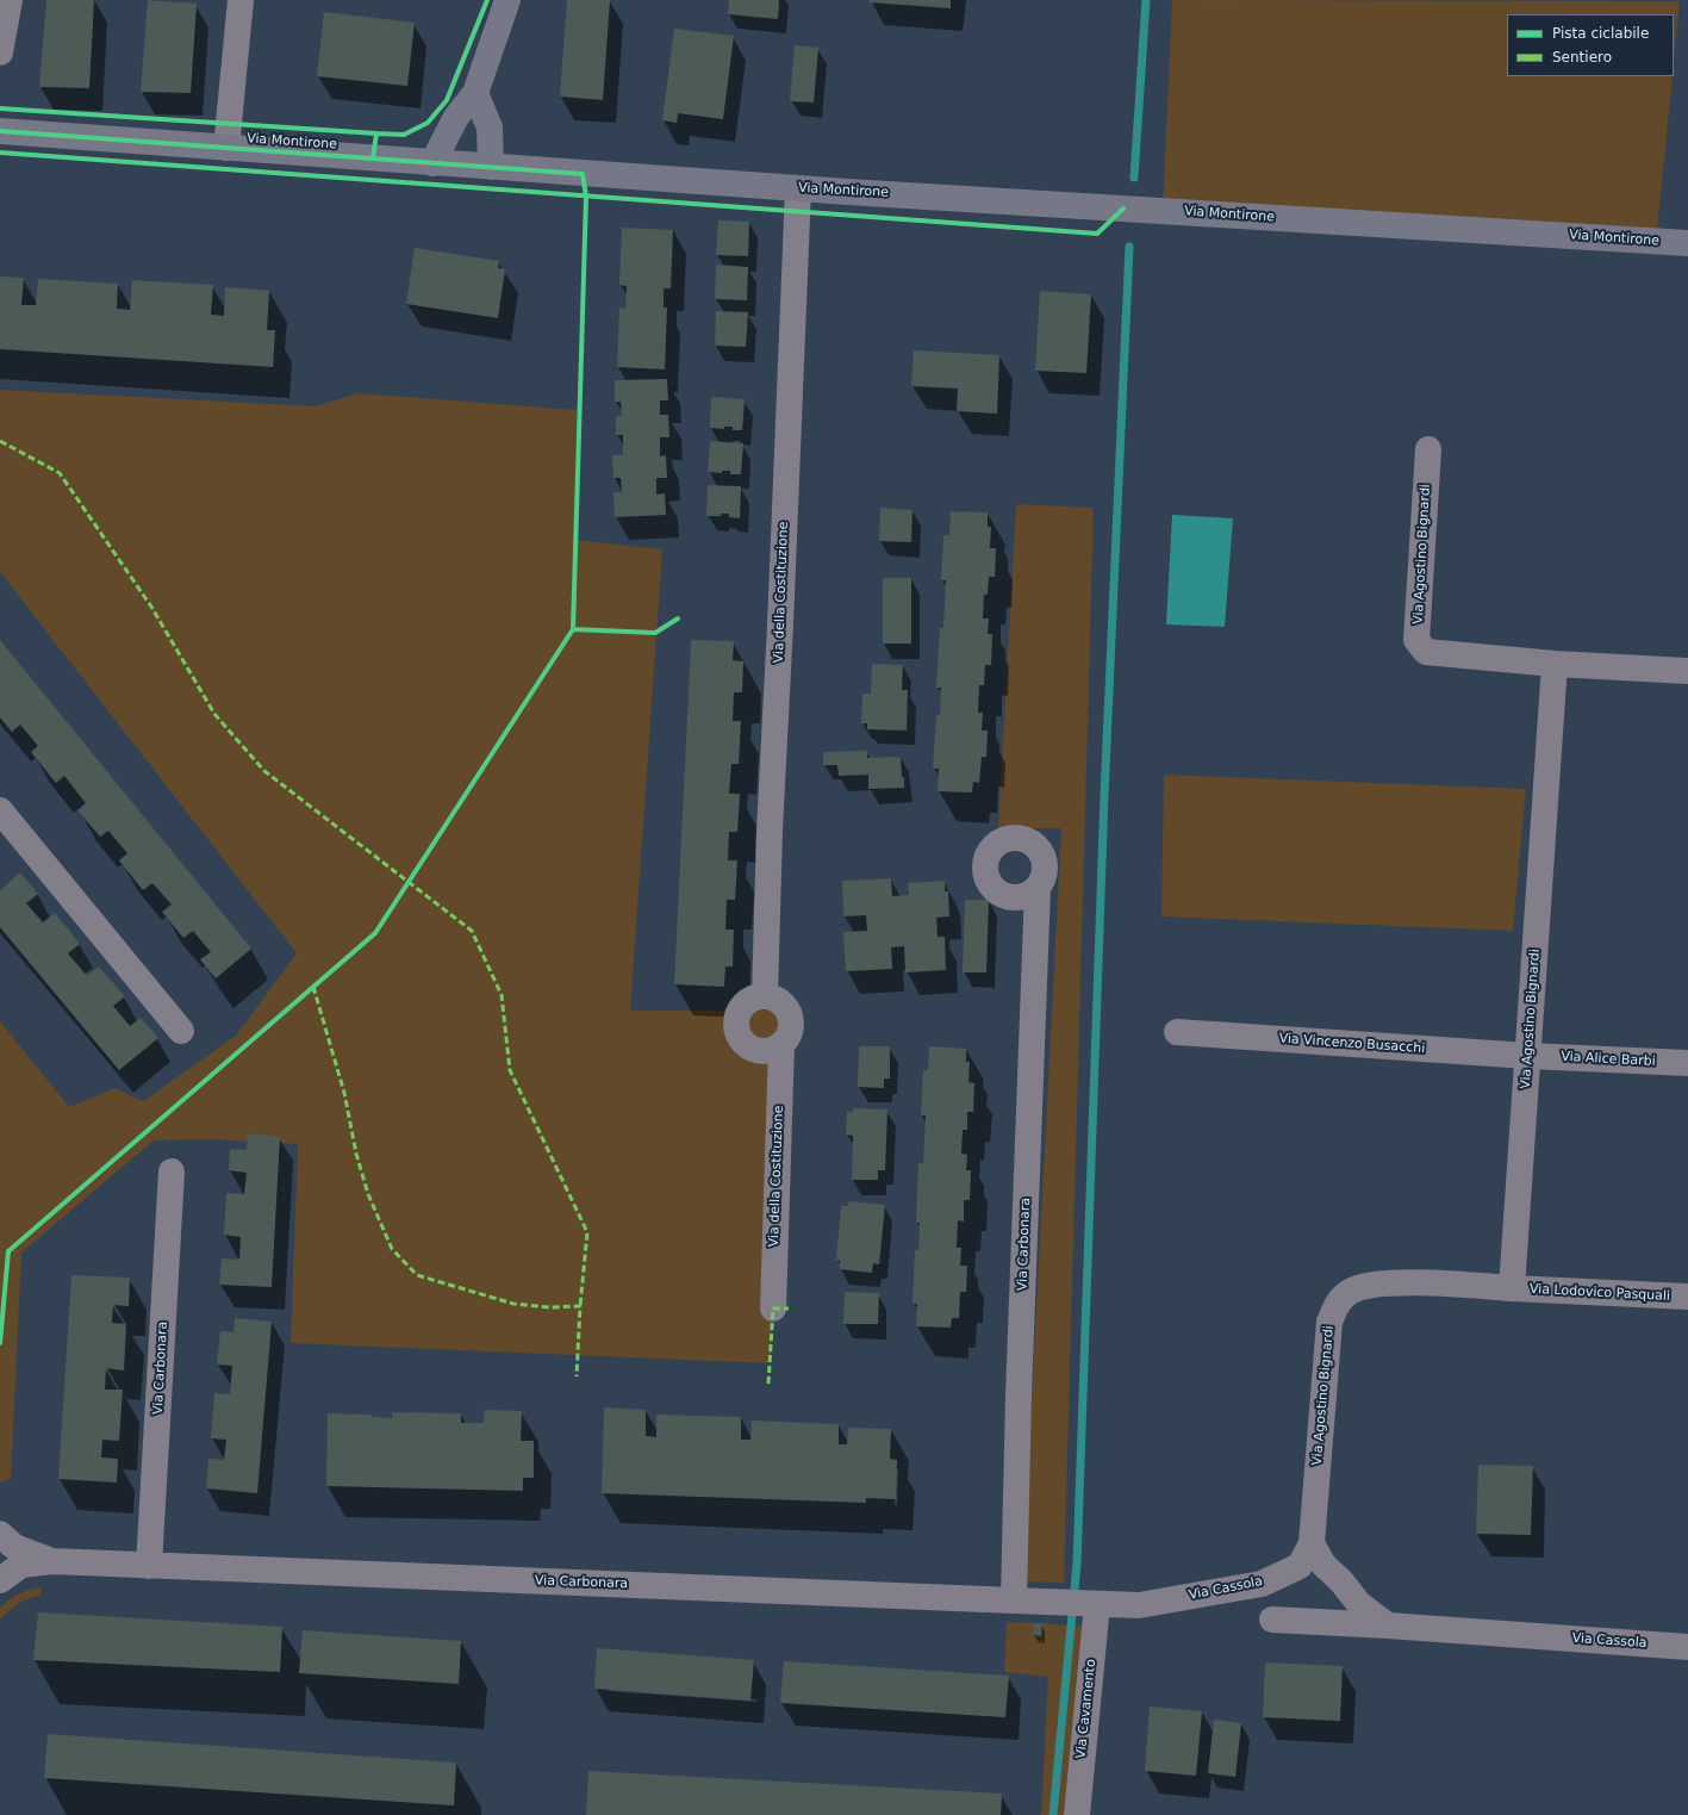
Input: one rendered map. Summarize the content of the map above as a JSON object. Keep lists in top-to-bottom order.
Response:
{
  "streets": {
    "street": [
      "Via Montirone",
      "Via Agostino Bignardi",
      "Via della Costituzione",
      "Via Vincenzo Busacchi",
      "Via Alice Barbi",
      "Via Carbonara",
      "Via Lodovico Pasquali",
      "Via Cassola",
      "Via Cavamento"
    ]
  },
  "crossings": [
    ["Via Montirone", "Via della Costituzione"],
    ["Via Agostino Bignardi", "Via Vincenzo Busacchi"],
    ["Via Agostino Bignardi", "Via Alice Barbi"],
    ["Via Agostino Bignardi", "Via Lodovico Pasquali"],
    ["Via Agostino Bignardi", "Via Cassola"],
    ["Via Vincenzo Busacchi", "Via Alice Barbi"],
    ["Via Carbonara", "Via Cassola"],
    ["Via Carbonara", "Via Cavamento"],
    ["Via Cassola", "Via Cavamento"]
  ],
  "legend": ["Pista ciclabile", "Sentiero"]
}
